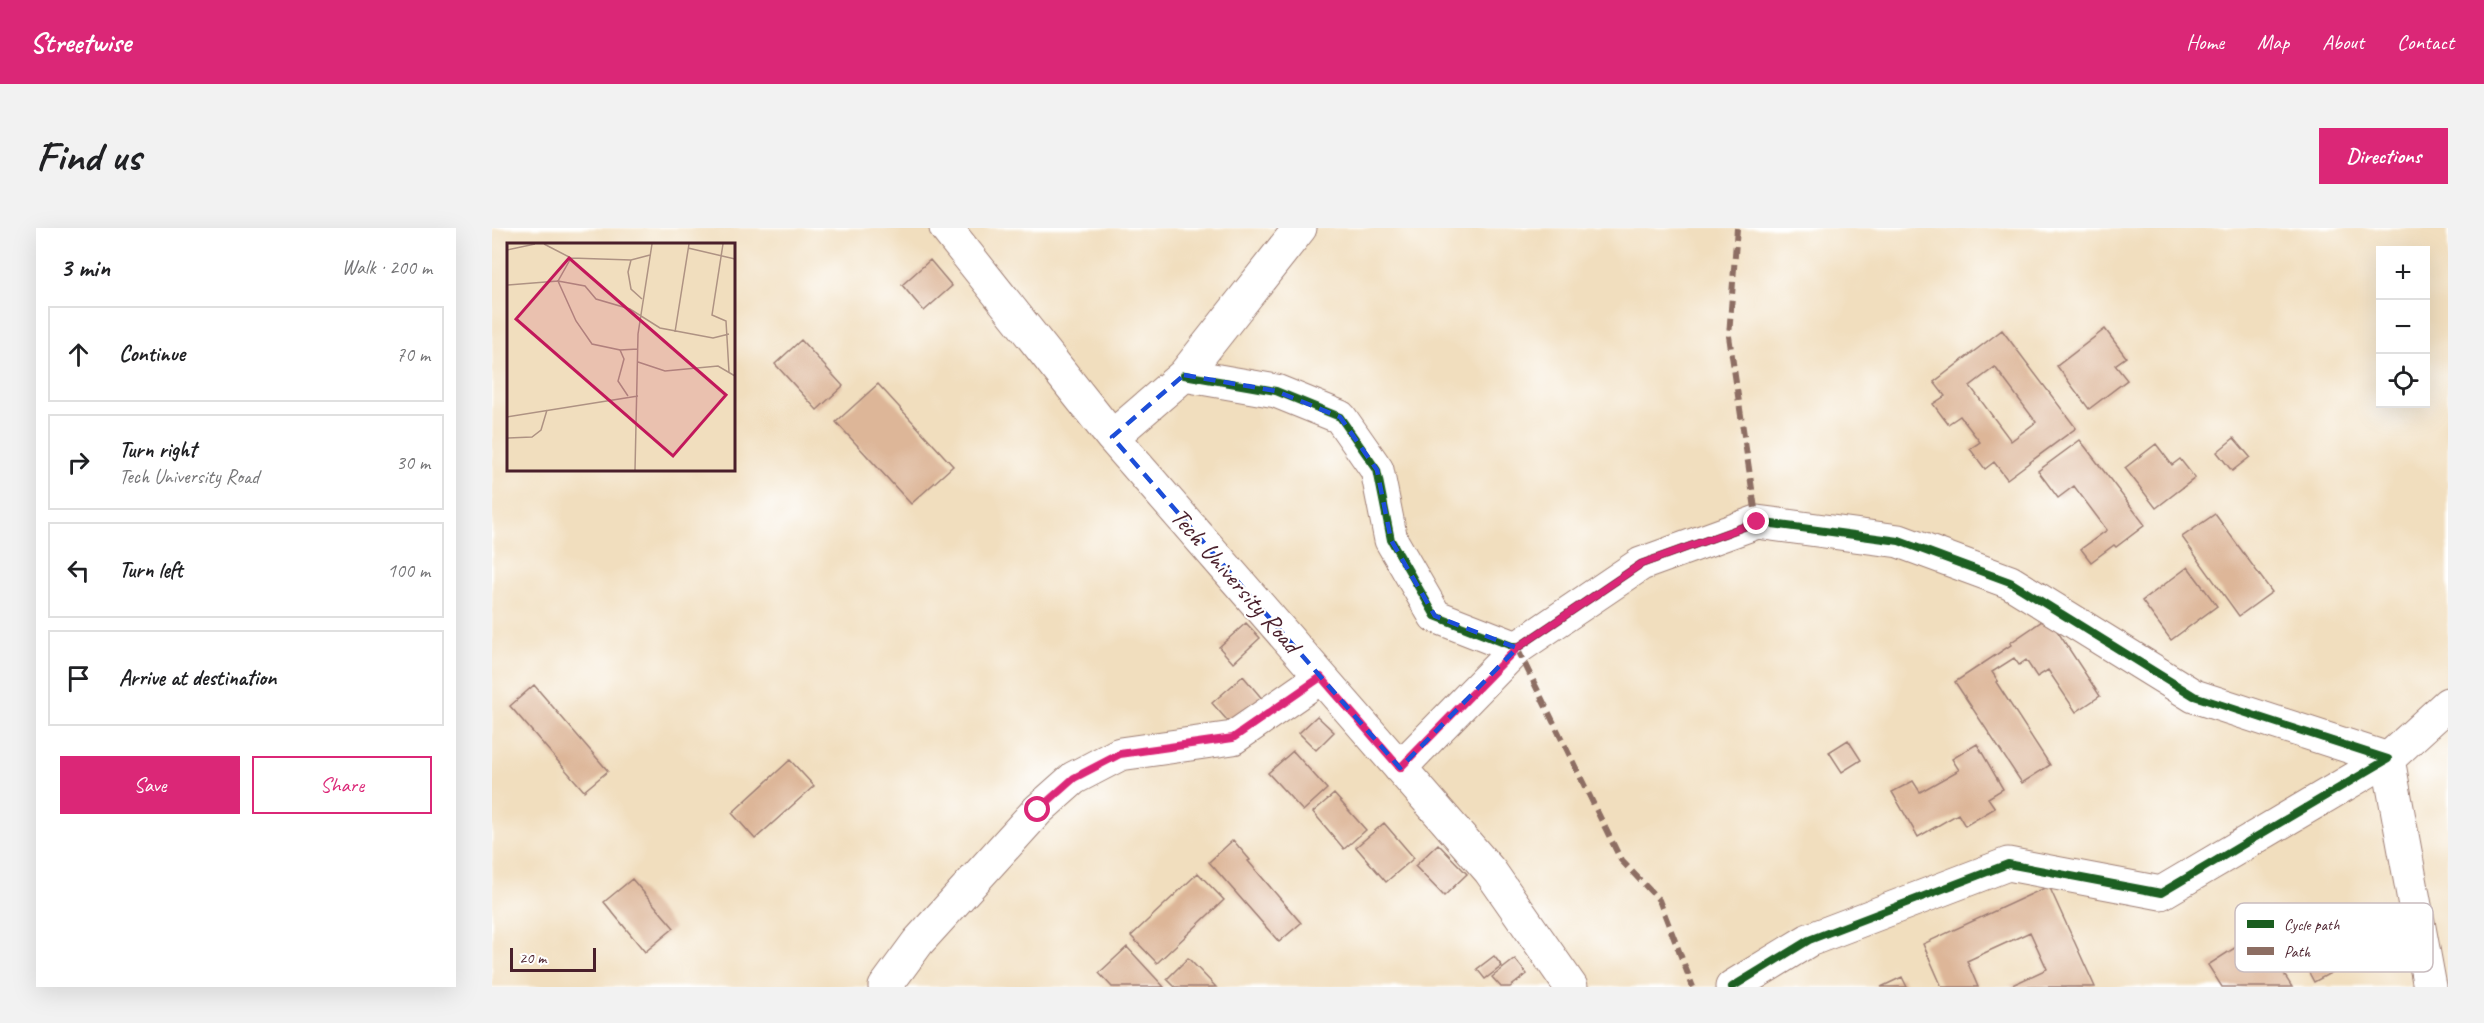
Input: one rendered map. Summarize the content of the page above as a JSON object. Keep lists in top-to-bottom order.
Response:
{
  "streets": {
    "street": ["Tech University Road"]
  },
  "legend": ["Cycle path", "Path"],
  "scale_bar": "20 m",
  "page": {
    "header": "Streetwise",
    "nav": [
      "Home",
      "Map",
      "About",
      "Contact"
    ],
    "buttons": [
      "Directions",
      ["Save", "Share"]
    ],
    "title": "Find us",
    "heading": ["3 min", "Walk · 200 m"],
    "map_buttons": ["+", "−"],
    "list": [
      ["Continue", "70 m"],
      ["Turn right", "Tech University Road", "30 m"],
      ["Turn left", "100 m"],
      "Arrive at destination"
    ],
    "scale": "20 m"
  }
}
